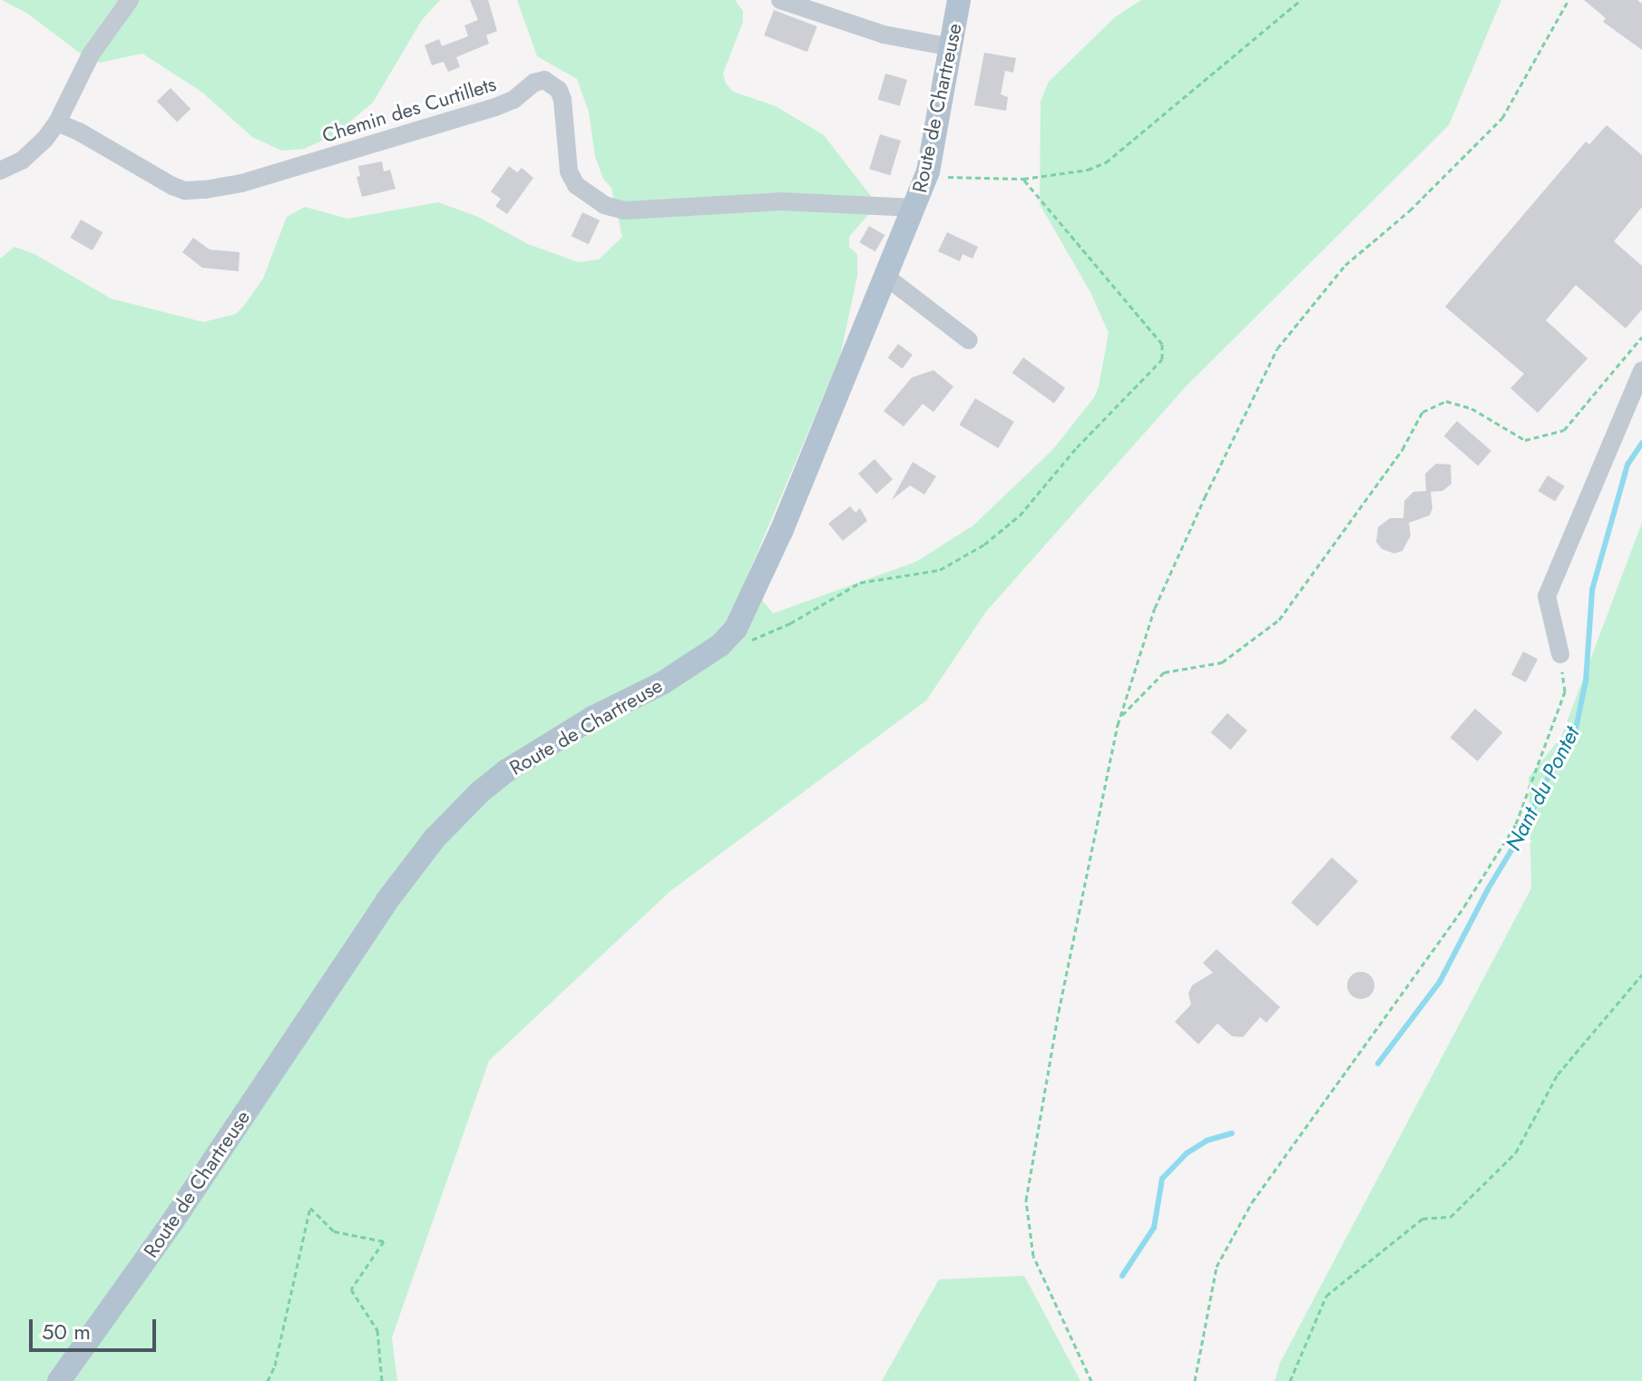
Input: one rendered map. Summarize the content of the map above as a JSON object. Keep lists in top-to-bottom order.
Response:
{
  "streets": {
    "main road": ["Route de Chartreuse"],
    "street": ["Chemin des Curtillets"]
  },
  "crossings": [
    ["Route de Chartreuse", "Chemin des Curtillets"]
  ],
  "water": ["Nant du Pontet"],
  "scale_bar": "50 m"
}
